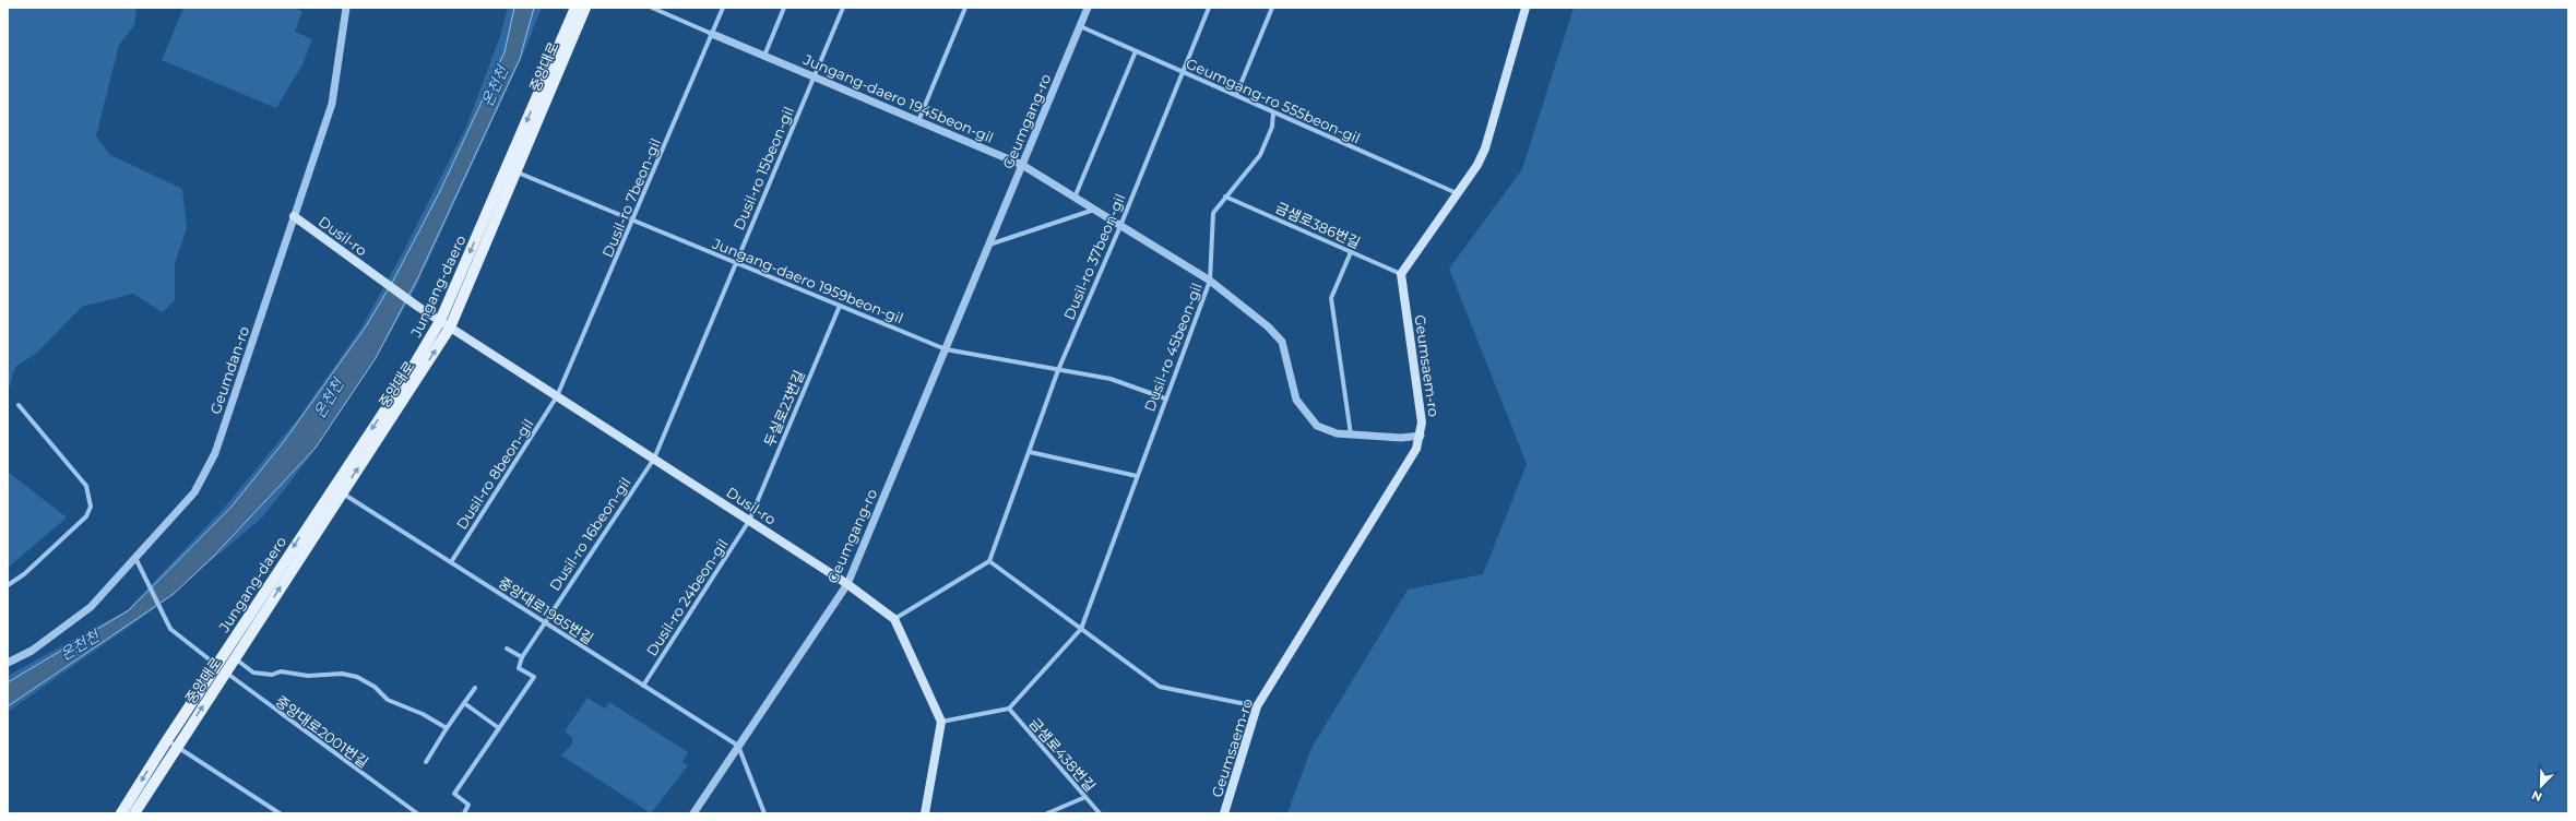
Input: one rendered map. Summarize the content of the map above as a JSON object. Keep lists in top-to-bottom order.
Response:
{
  "streets": {
    "main road": [
      "중앙대로",
      "Dusil-ro",
      "Jungang-daero",
      "Geumsaem-ro"
    ],
    "street": [
      "Jungang-daero 1945beon-gil",
      "Geumgang-ro 555beon-gil",
      "Geumgang-ro",
      "Dusil-ro 15beon-gil",
      "Dusil-ro 7beon-gil",
      "금샘로386번길",
      "Dusil-ro 37beon-gil",
      "Jungang-daero 1959beon-gil",
      "Dusil-ro 45beon-gil",
      "Geumdan-ro",
      "두실로23번길",
      "Dusil-ro 8beon-gil",
      "Dusil-ro 16beon-gil",
      "Dusil-ro 24beon-gil",
      "중앙대로1985번길",
      "중앙대로2001번길",
      "금샘로438번길"
    ]
  },
  "crossings": [
    ["중앙대로", "Dusil-ro"],
    ["중앙대로", "Jungang-daero 1959beon-gil"],
    ["중앙대로", "Jungang-daero"],
    ["중앙대로", "중앙대로1985번길"],
    ["중앙대로", "중앙대로2001번길"],
    ["Jungang-daero 1945beon-gil", "Geumgang-ro"],
    ["Jungang-daero 1945beon-gil", "Dusil-ro 15beon-gil"],
    ["Jungang-daero 1945beon-gil", "Dusil-ro 7beon-gil"],
    ["Jungang-daero 1945beon-gil", "Dusil-ro 37beon-gil"],
    ["Jungang-daero 1945beon-gil", "Dusil-ro 45beon-gil"],
    ["Jungang-daero 1945beon-gil", "Geumsaem-ro"],
    ["Geumgang-ro 555beon-gil", "Geumgang-ro"],
    ["Geumgang-ro 555beon-gil", "Dusil-ro 37beon-gil"],
    ["Geumgang-ro 555beon-gil", "Dusil-ro 45beon-gil"],
    ["Geumgang-ro", "Dusil-ro"],
    ["Geumgang-ro", "Jungang-daero 1959beon-gil"],
    ["Geumgang-ro", "중앙대로1985번길"],
    ["Dusil-ro 15beon-gil", "Dusil-ro"],
    ["Dusil-ro 15beon-gil", "Jungang-daero 1959beon-gil"],
    ["Dusil-ro 15beon-gil", "Dusil-ro 16beon-gil"],
    ["Dusil-ro 7beon-gil", "Dusil-ro"],
    ["Dusil-ro 7beon-gil", "Jungang-daero 1959beon-gil"],
    ["Dusil-ro 7beon-gil", "Dusil-ro 8beon-gil"],
    ["금샘로386번길", "Dusil-ro 45beon-gil"],
    ["금샘로386번길", "Geumsaem-ro"],
    ["Dusil-ro", "Jungang-daero"],
    ["Dusil-ro", "Geumdan-ro"],
    ["Dusil-ro", "두실로23번길"],
    ["Dusil-ro", "Dusil-ro 8beon-gil"],
    ["Dusil-ro", "Dusil-ro 16beon-gil"],
    ["Dusil-ro", "Dusil-ro 24beon-gil"],
    ["Dusil-ro 37beon-gil", "Jungang-daero 1959beon-gil"],
    ["Jungang-daero 1959beon-gil", "Jungang-daero"],
    ["Jungang-daero 1959beon-gil", "Dusil-ro 45beon-gil"],
    ["Jungang-daero 1959beon-gil", "두실로23번길"],
    ["Jungang-daero", "중앙대로2001번길"],
    ["Dusil-ro 45beon-gil", "금샘로438번길"],
    ["두실로23번길", "Dusil-ro 24beon-gil"],
    ["Dusil-ro 8beon-gil", "중앙대로1985번길"],
    ["Dusil-ro 16beon-gil", "중앙대로1985번길"],
    ["Dusil-ro 24beon-gil", "중앙대로1985번길"]
  ],
  "one_way": ["중앙대로", "Jungang-daero"],
  "water": ["온천천"],
  "north": "bottom left"
}
